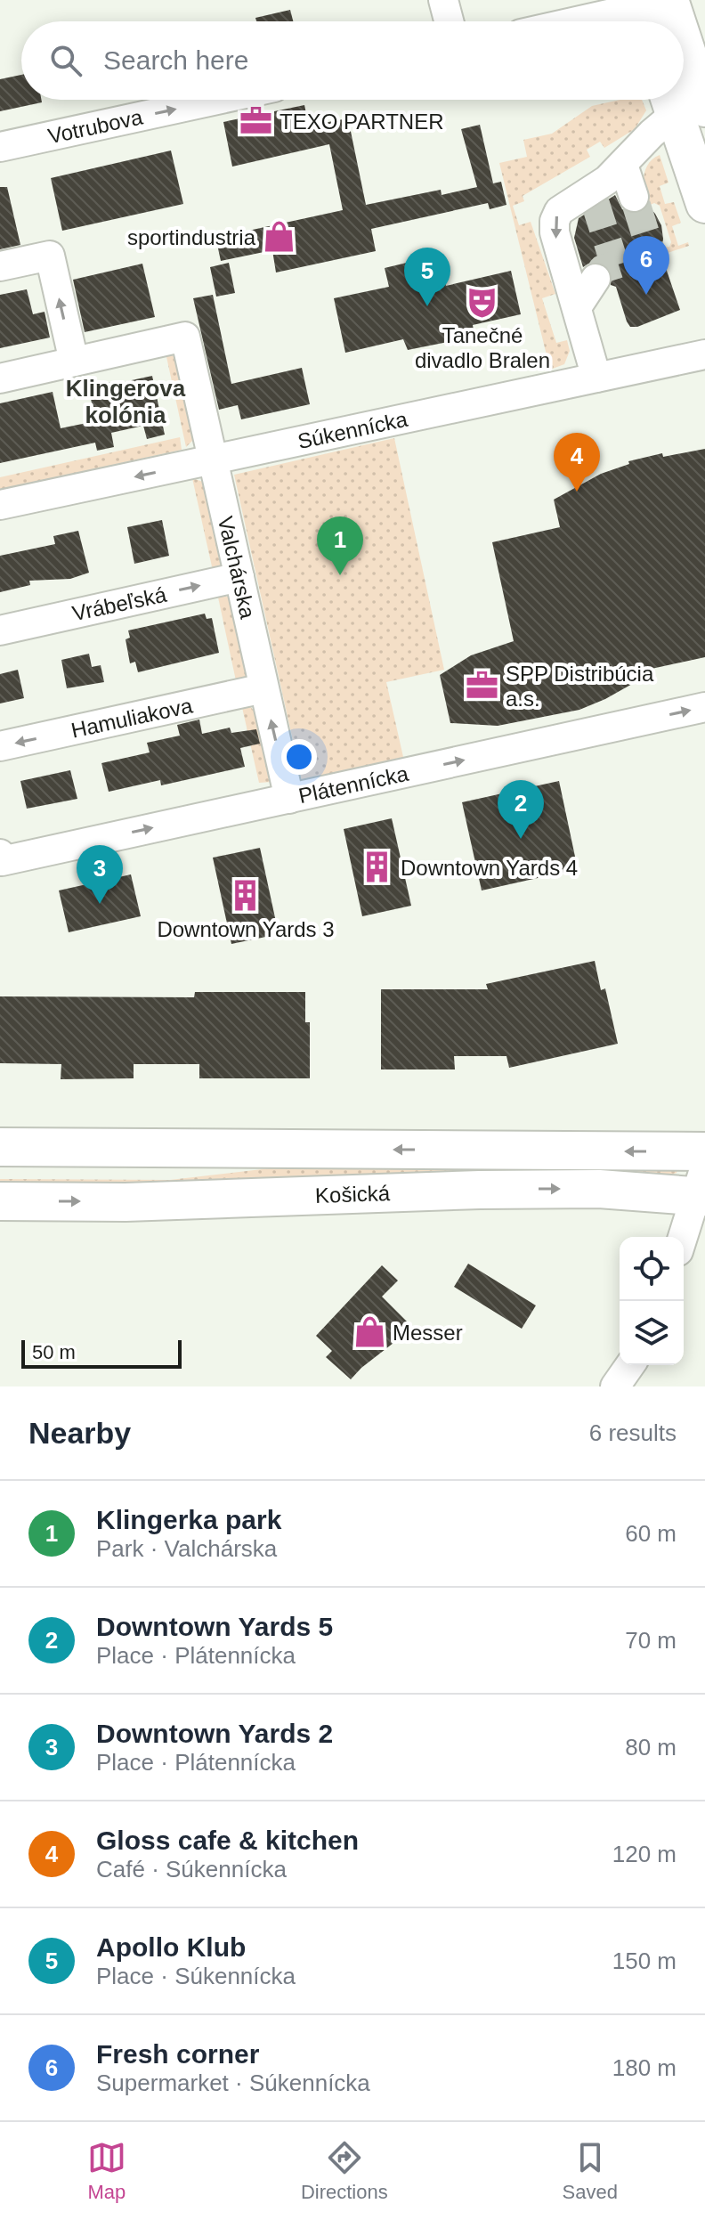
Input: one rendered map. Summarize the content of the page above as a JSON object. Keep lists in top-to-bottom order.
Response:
{
  "streets": {
    "main road": ["Košická"],
    "street": [
      "Votrubova",
      "Súkennícka",
      "Valchárska",
      "Vrábeľská",
      "Hamuliakova",
      "Plátennícka"
    ]
  },
  "crossings": [
    ["Súkennícka", "Valchárska"],
    ["Valchárska", "Vrábeľská"],
    ["Valchárska", "Hamuliakova"],
    ["Valchárska", "Plátennícka"]
  ],
  "one_way": ["Votrubova", "Hamuliakova", "Plátennícka"],
  "districts": ["Klingerova kolónia"],
  "places": {
    "office": ["TEXO PARTNER", "SPP Distribúcia a.s."],
    "shop": ["sportindustria", "Messer"],
    "theatre": ["Tanečné divadlo Bralen"],
    "building": ["Downtown Yards 4", "Downtown Yards 3"]
  },
  "scale_bar": "50 m",
  "page": {
    "search": "Search here",
    "pins": [
      "6",
      "5",
      "4",
      "1",
      "2",
      "3"
    ],
    "scale": "50 m",
    "heading": ["Nearby", "6 results"],
    "list": [
      {
        "mark": "1",
        "name": "Klingerka park",
        "note": "Park · Valchárska",
        "value": "60 m"
      },
      {
        "mark": "2",
        "name": "Downtown Yards 5",
        "note": "Place · Plátennícka",
        "value": "70 m"
      },
      {
        "mark": "3",
        "name": "Downtown Yards 2",
        "note": "Place · Plátennícka",
        "value": "80 m"
      },
      {
        "mark": "4",
        "name": "Gloss cafe & kitchen",
        "note": "Café · Súkennícka",
        "value": "120 m"
      },
      {
        "mark": "5",
        "name": "Apollo Klub",
        "note": "Place · Súkennícka",
        "value": "150 m"
      },
      {
        "mark": "6",
        "name": "Fresh corner",
        "note": "Supermarket · Súkennícka",
        "value": "180 m"
      }
    ],
    "nav": ["Map", "Directions", "Saved"]
  }
}
